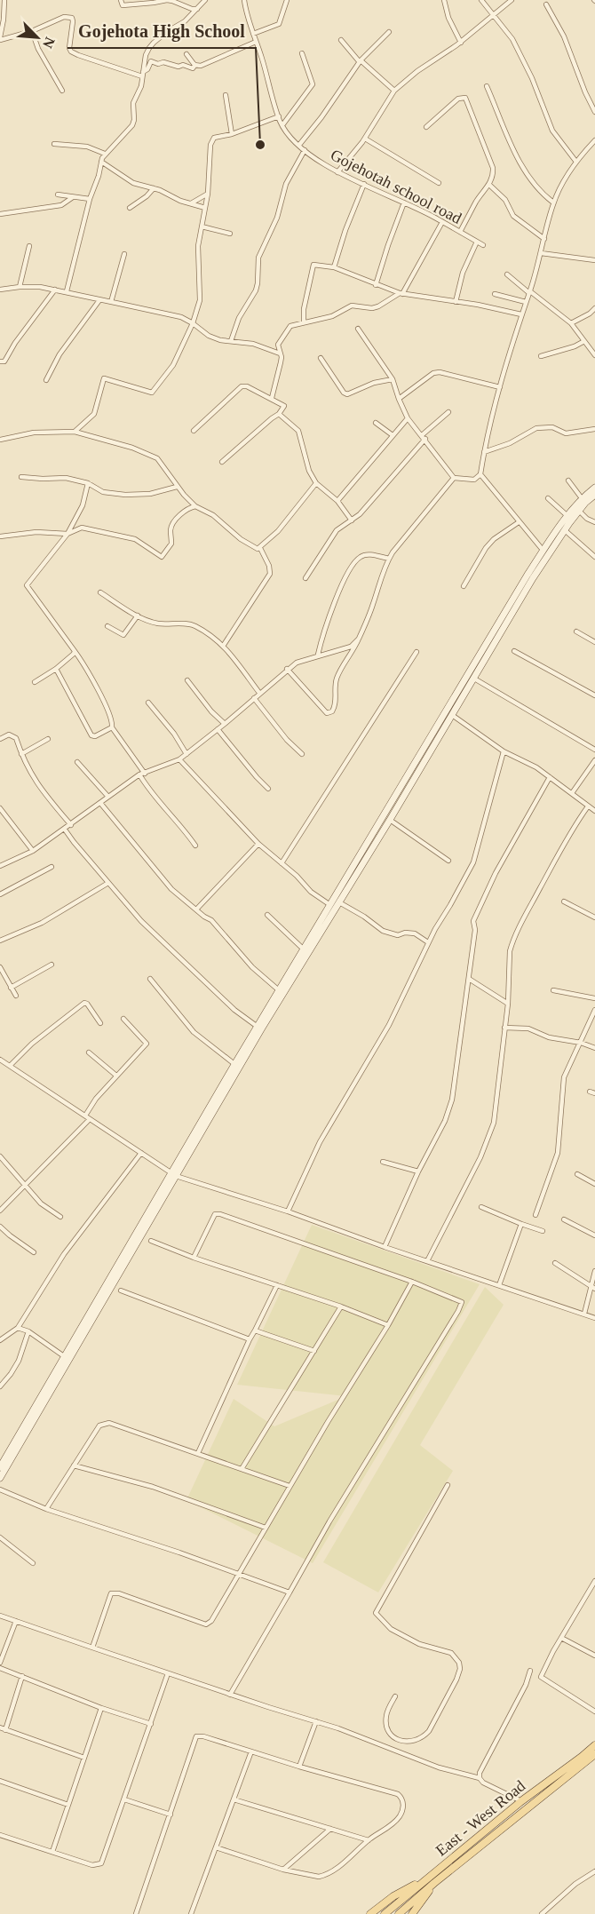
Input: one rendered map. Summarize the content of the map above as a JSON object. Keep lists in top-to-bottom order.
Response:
{
  "streets": {
    "main road": ["East - West Road"],
    "street": ["Gojehotah school road"]
  },
  "places": ["Gojehota High School"],
  "north": "bottom right"
}
